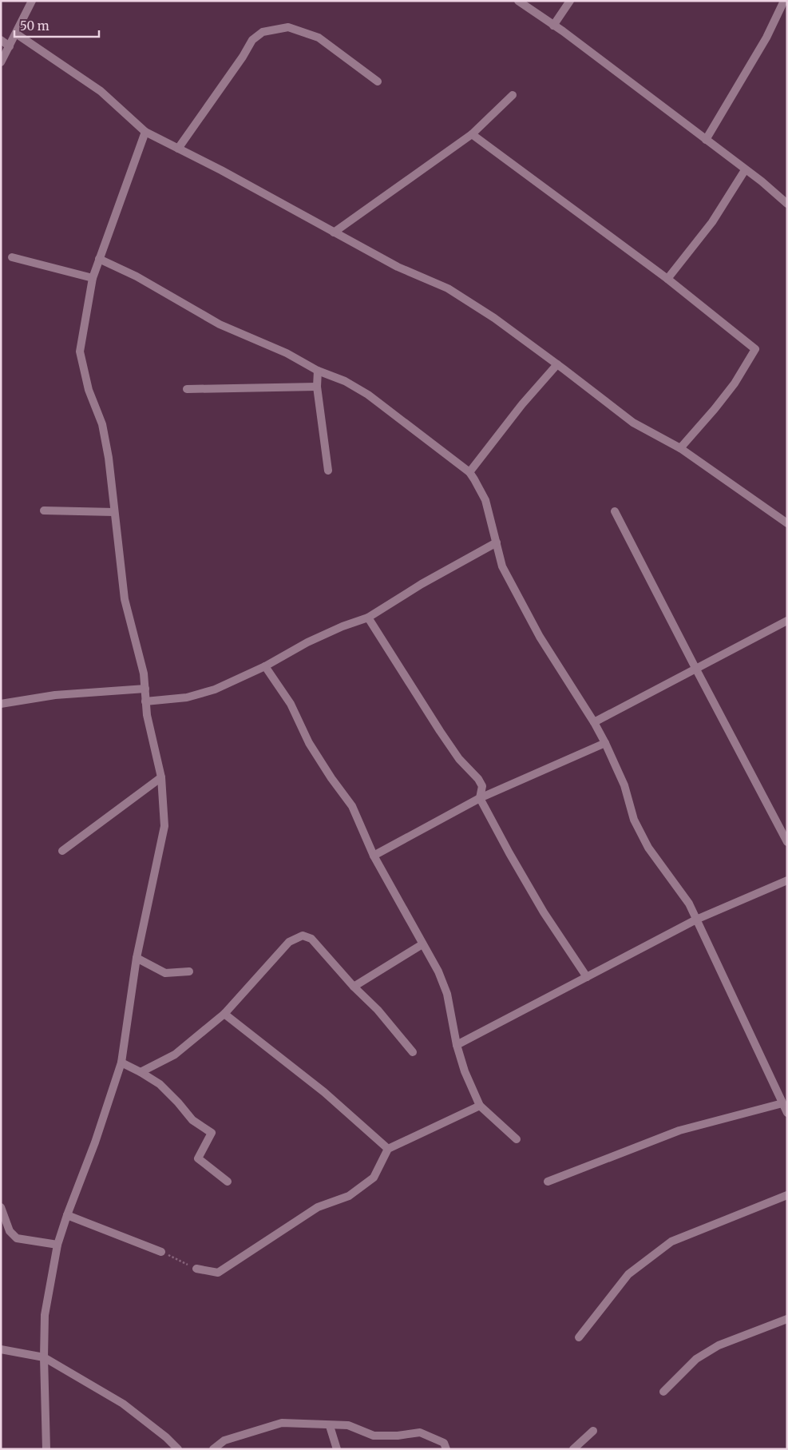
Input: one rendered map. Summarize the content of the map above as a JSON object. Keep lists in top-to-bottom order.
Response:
{
  "scale_bar": "50 m"
}
